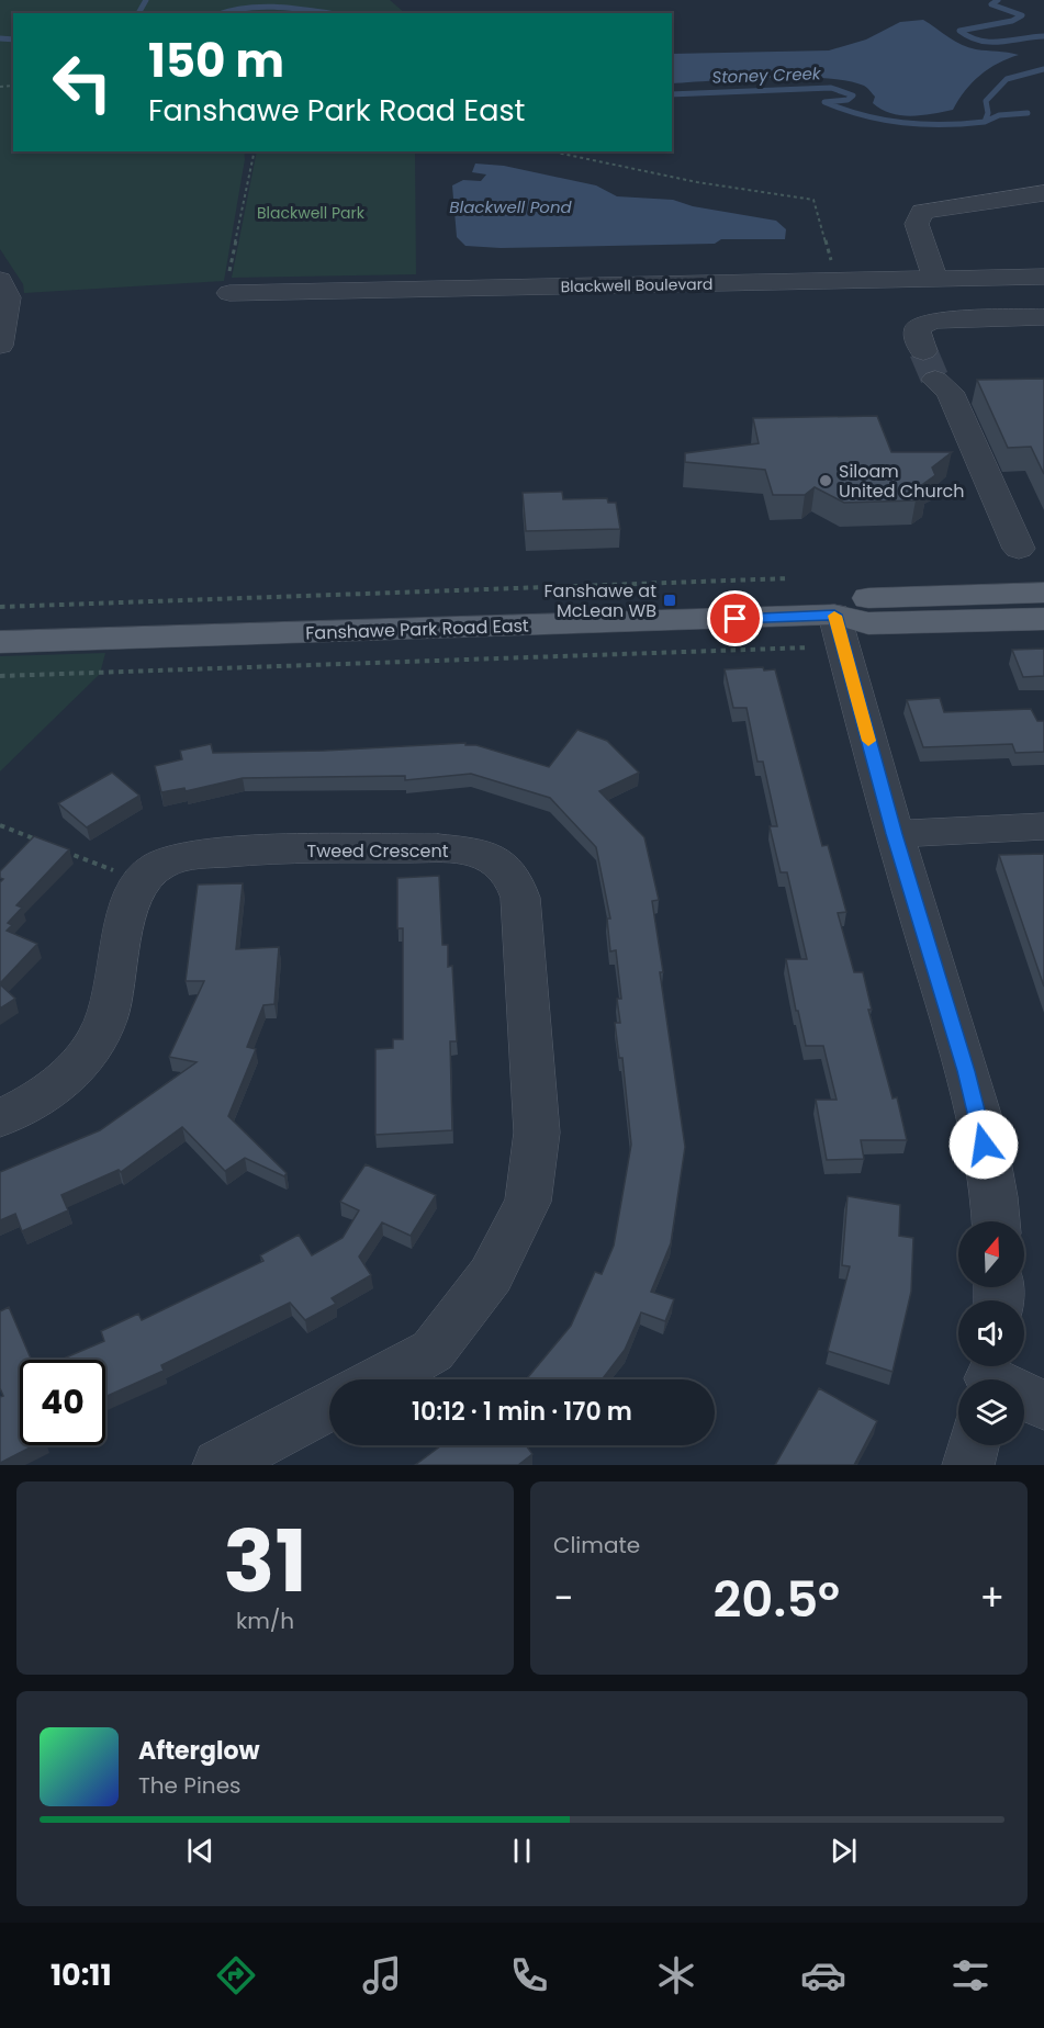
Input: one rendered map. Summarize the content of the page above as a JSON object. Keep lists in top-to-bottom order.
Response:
{
  "streets": {
    "main road": ["Fanshawe Park Road East"],
    "street": ["Blackwell Boulevard", "Tweed Crescent"]
  },
  "water": ["Stoney Creek", "Blackwell Pond"],
  "parks": ["Blackwell Park"],
  "places": {
    "other": ["Siloam United Church"],
    "transit": ["Fanshawe at McLean WB"]
  },
  "north": "top",
  "page": {
    "turn": ["150 m", "Fanshawe Park Road East"],
    "limit": "40",
    "trip": "10:12 · 1 min · 170 m",
    "tile": [
      ["31", "km/h"],
      "Climate"
    ],
    "heat": ["−", "20.5°", "+"],
    "song": ["Afterglow", "The Pines"],
    "tabs": "10:11"
  }
}
